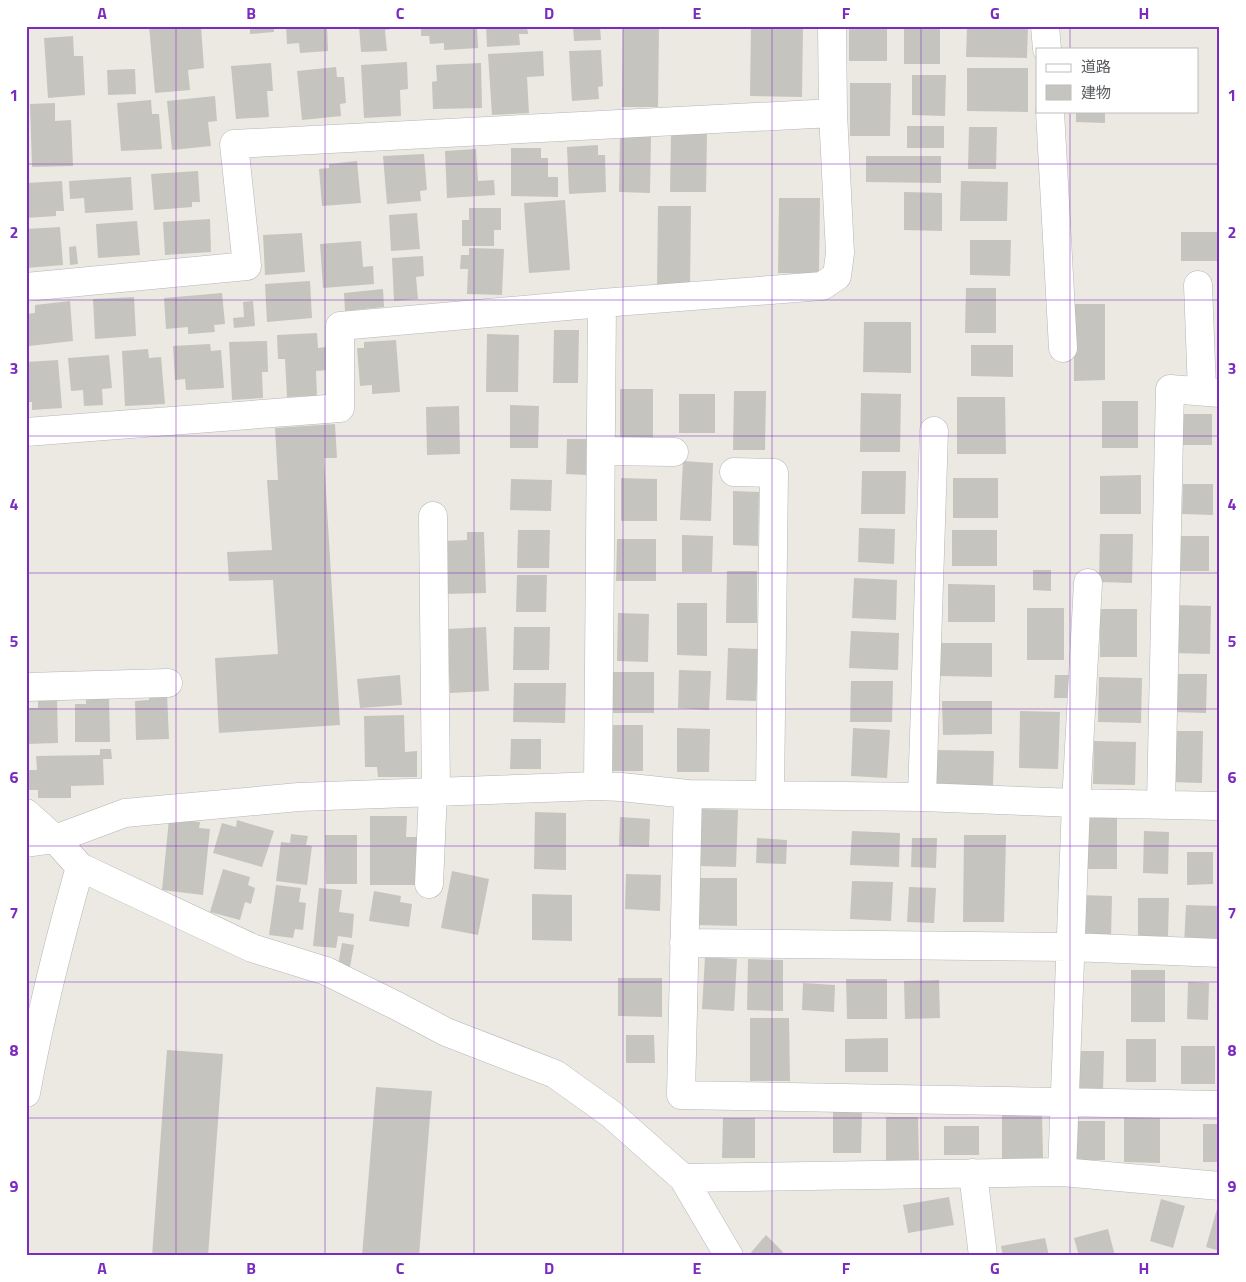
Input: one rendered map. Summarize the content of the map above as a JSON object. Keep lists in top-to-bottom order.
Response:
{
  "legend": ["道路", "建物"],
  "grid": {
    "columns": [
      "A",
      "B",
      "C",
      "D",
      "E",
      "F",
      "G",
      "H"
    ],
    "rows": [
      "1",
      "2",
      "3",
      "4",
      "5",
      "6",
      "7",
      "8",
      "9"
    ]
  }
}
